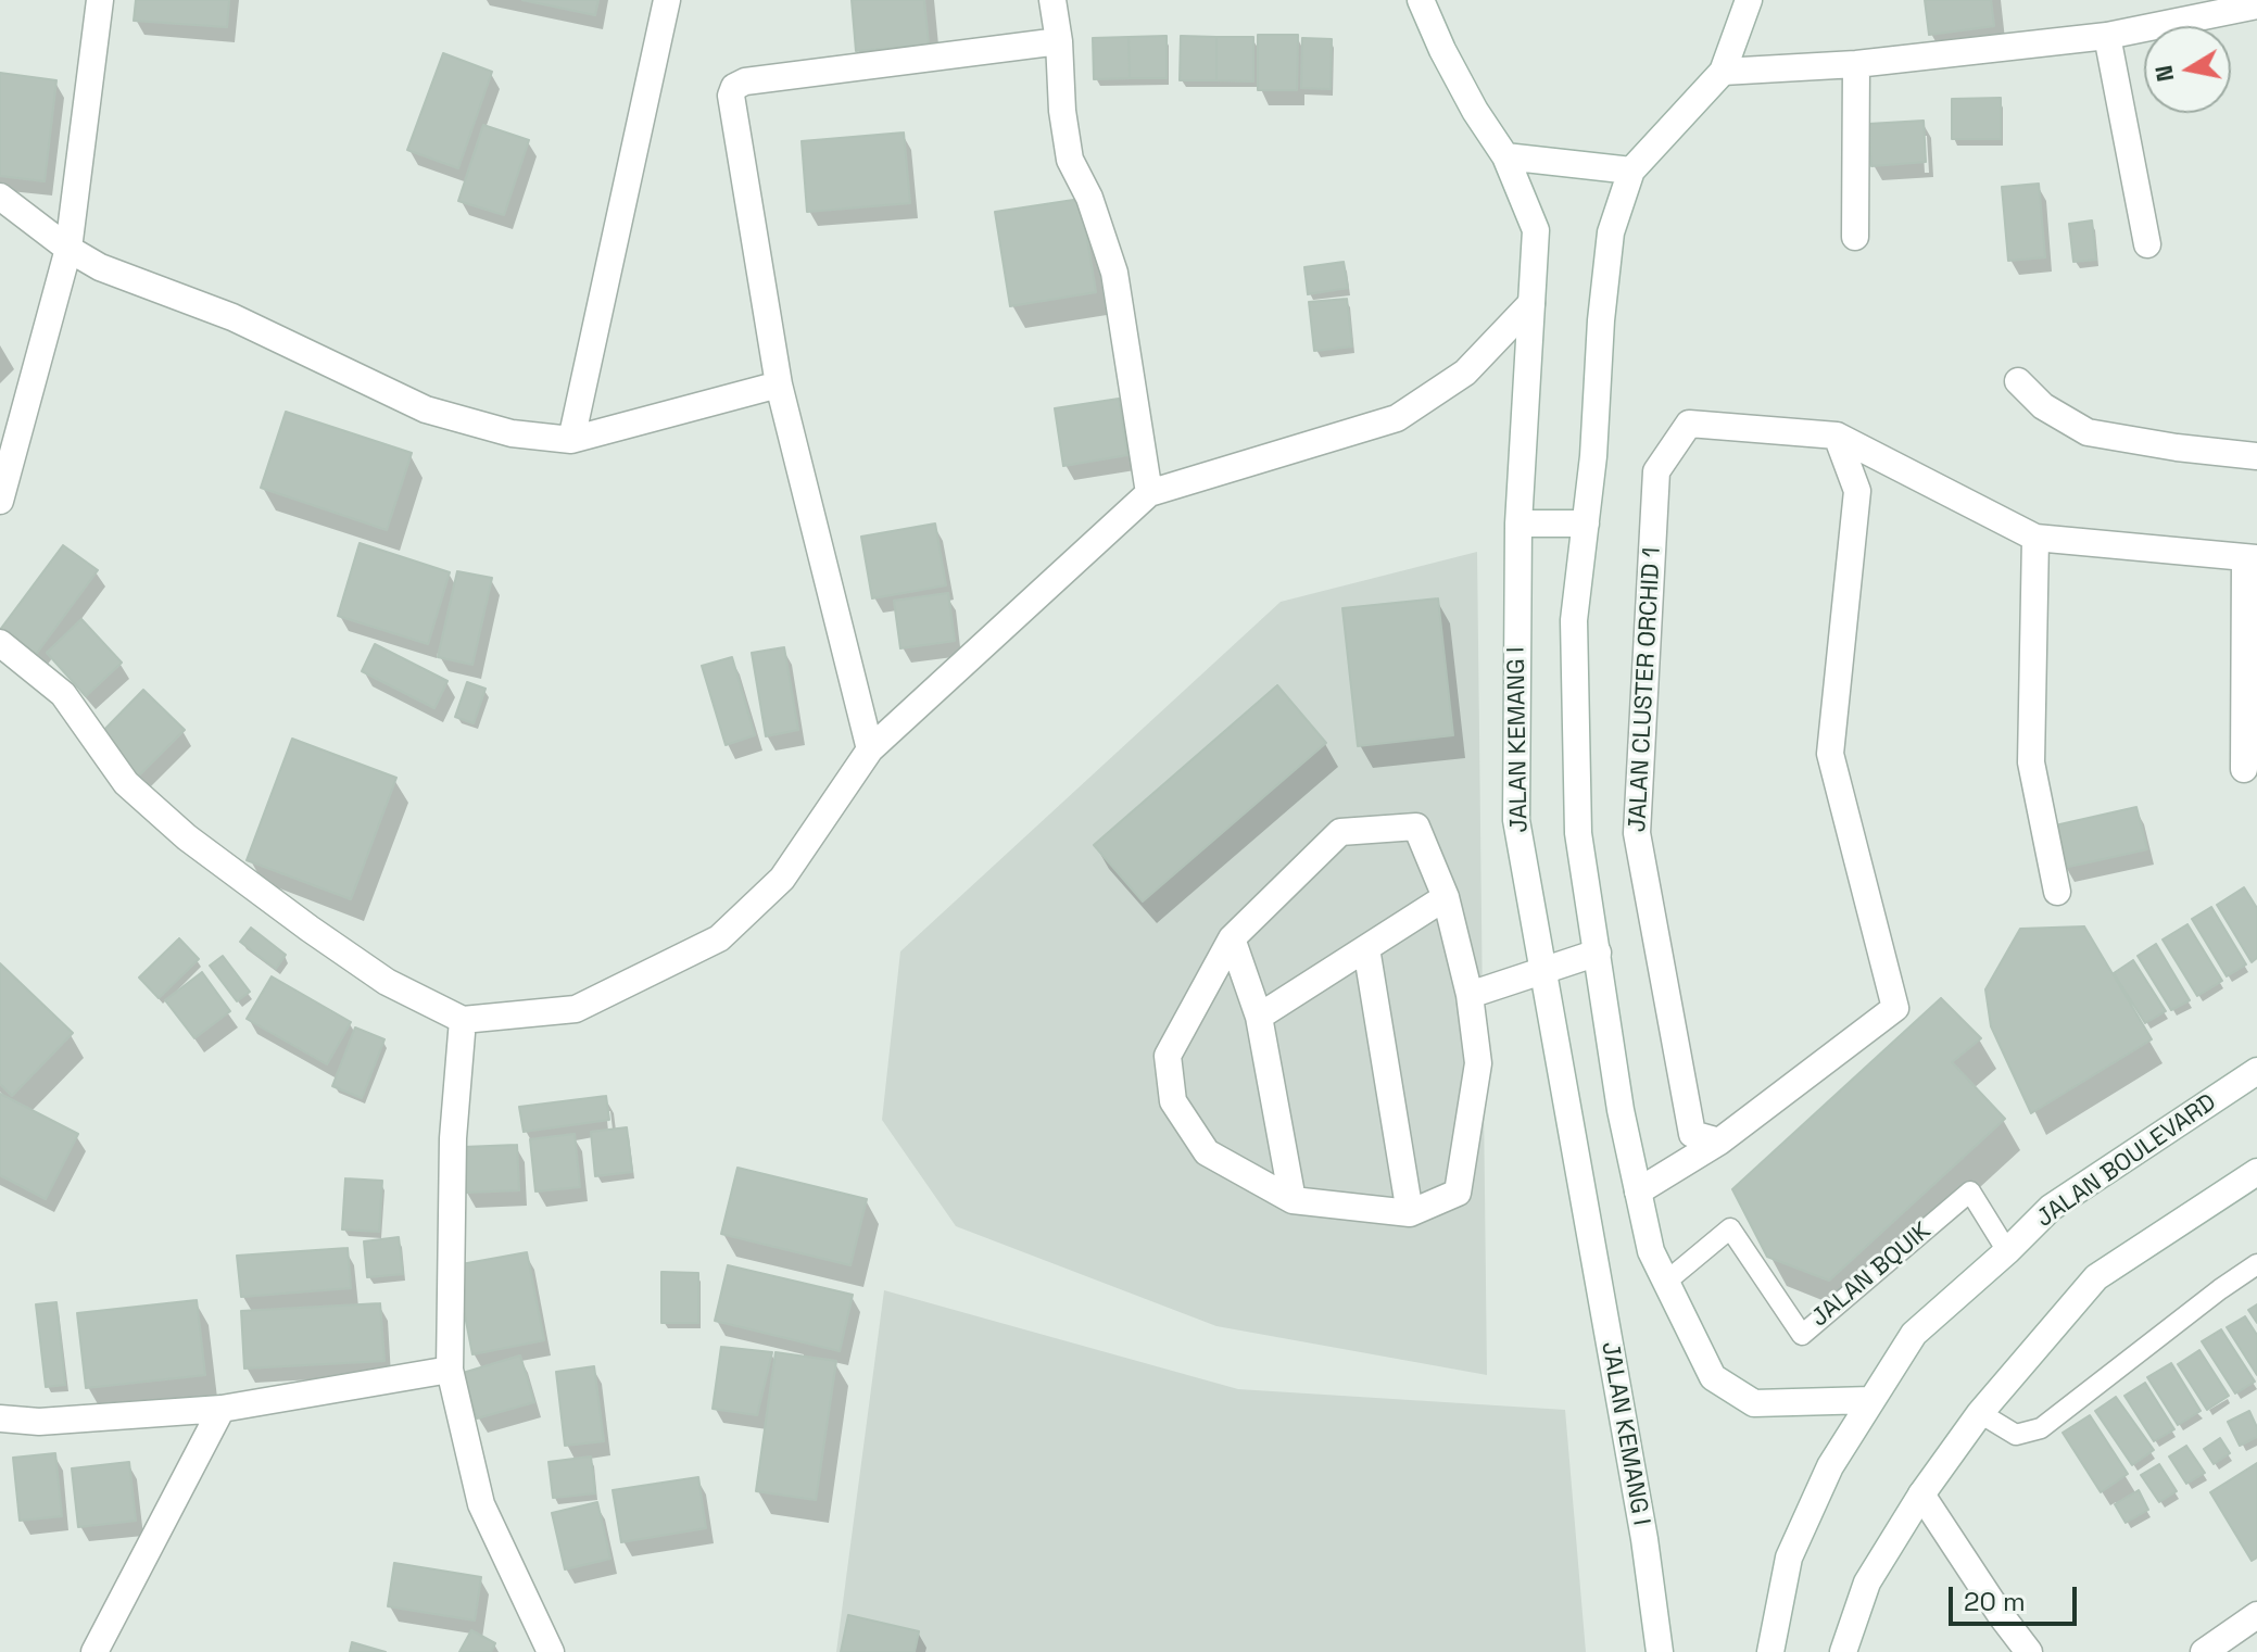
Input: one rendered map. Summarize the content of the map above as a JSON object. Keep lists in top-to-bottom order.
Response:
{
  "streets": {
    "street": ["JALAN CLUSTER ORCHID 1", "JALAN KEMANG I", "JALAN BOULEVARD"],
    "lane": ["JALAN BQUIK"]
  },
  "crossings": [
    ["JALAN BOULEVARD", "JALAN BQUIK"]
  ],
  "scale_bar": "20 m",
  "north": "left"
}
